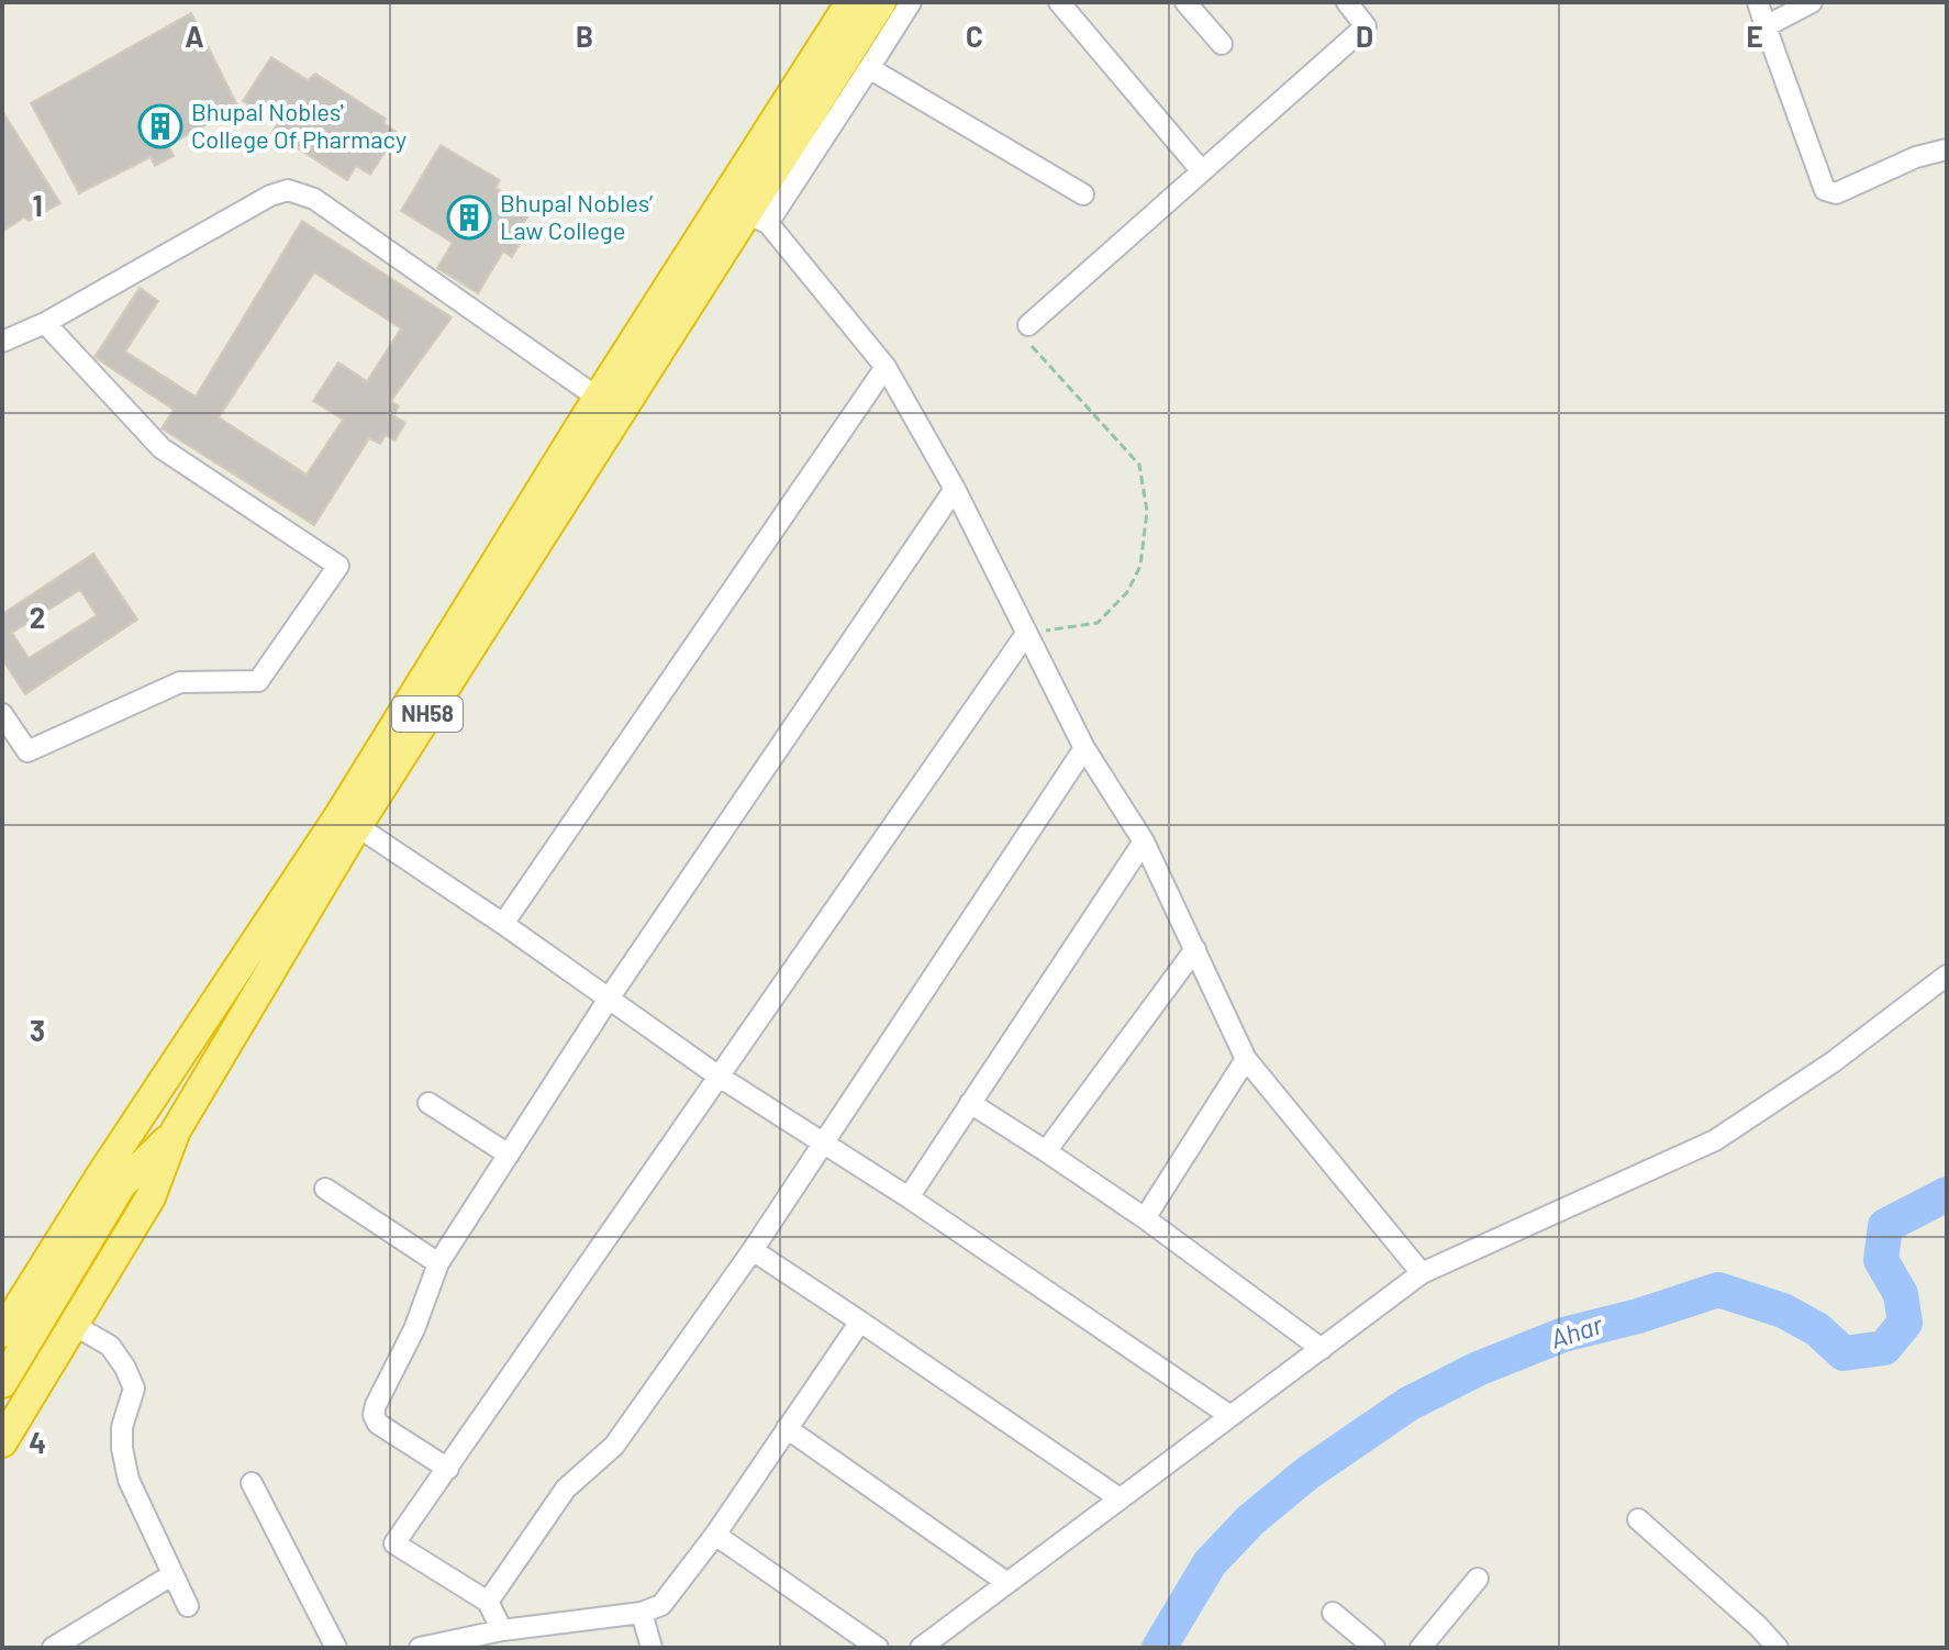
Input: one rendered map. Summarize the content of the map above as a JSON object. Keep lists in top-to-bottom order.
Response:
{
  "streets": {
    "highway": ["NH58"]
  },
  "water": ["Ahar"],
  "places": {
    "building": ["Bhupal Nobles' College Of Pharmacy", "Bhupal Nobles’ Law College"]
  },
  "grid": {
    "columns": [
      "A",
      "B",
      "C",
      "D",
      "E"
    ],
    "rows": [
      "1",
      "2",
      "3",
      "4"
    ]
  }
}
